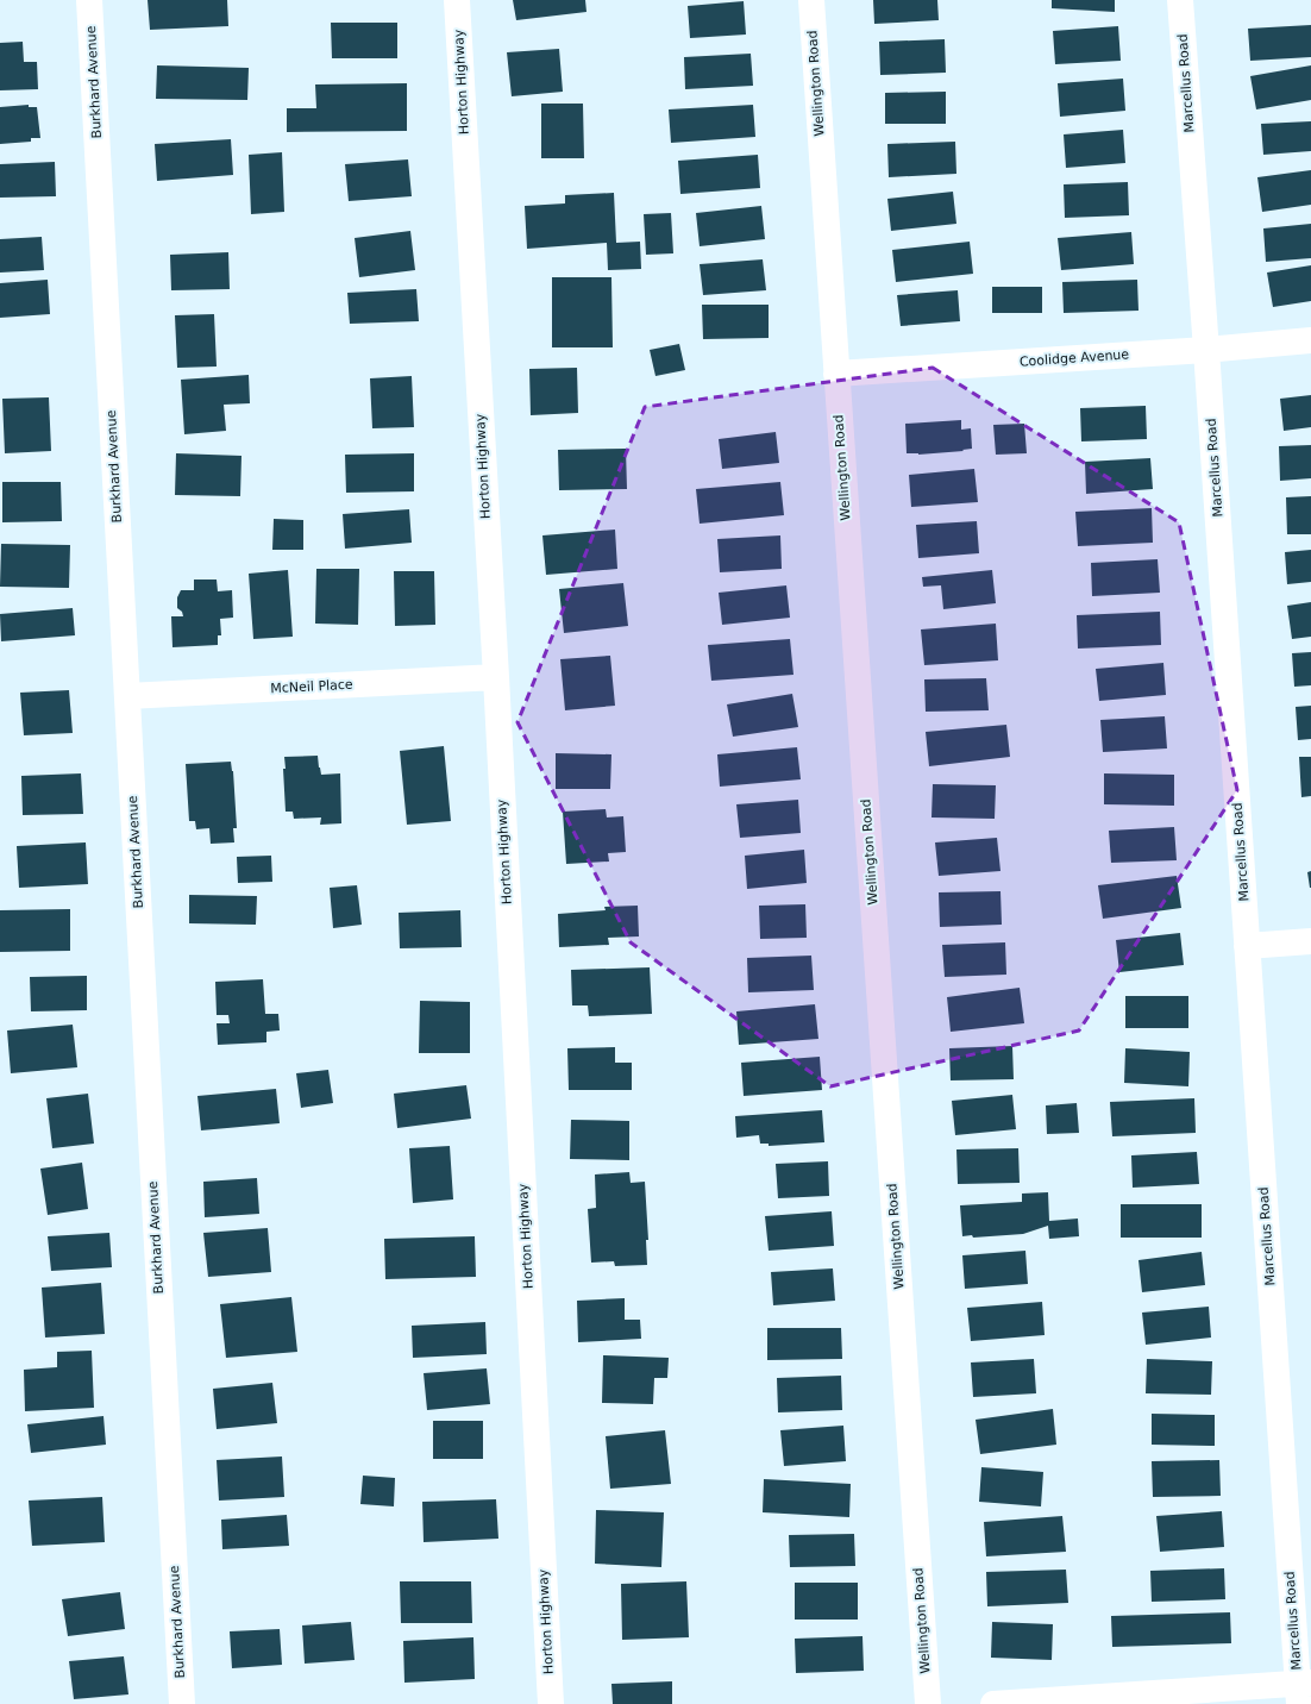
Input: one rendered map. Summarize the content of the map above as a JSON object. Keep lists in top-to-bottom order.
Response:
{
  "streets": {
    "street": [
      "Burkhard Avenue",
      "Horton Highway",
      "Wellington Road",
      "Marcellus Road",
      "Coolidge Avenue",
      "McNeil Place"
    ]
  },
  "crossings": [
    ["Burkhard Avenue", "McNeil Place"],
    ["Horton Highway", "McNeil Place"],
    ["Wellington Road", "Coolidge Avenue"],
    ["Marcellus Road", "Coolidge Avenue"]
  ]
}
